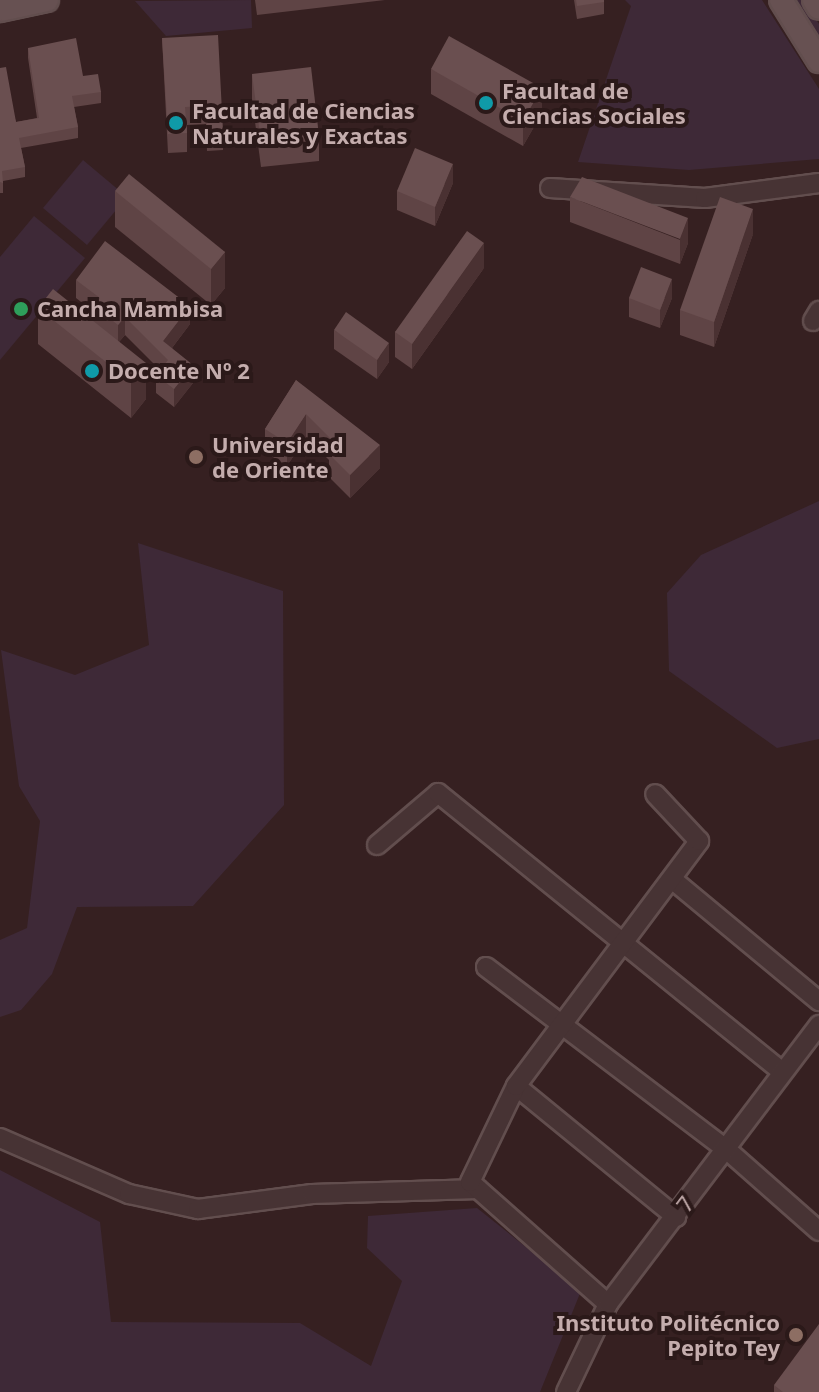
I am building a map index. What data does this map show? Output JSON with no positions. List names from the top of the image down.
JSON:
{
  "streets": {
    "street": ["7"]
  },
  "places": [
    "Facultad de Ciencias Sociales",
    "Facultad de Ciencias Naturales y Exactas",
    "Cancha Mambisa",
    "Docente Nº 2",
    "Universidad de Oriente",
    "Instituto Politécnico Pepito Tey"
  ]
}
